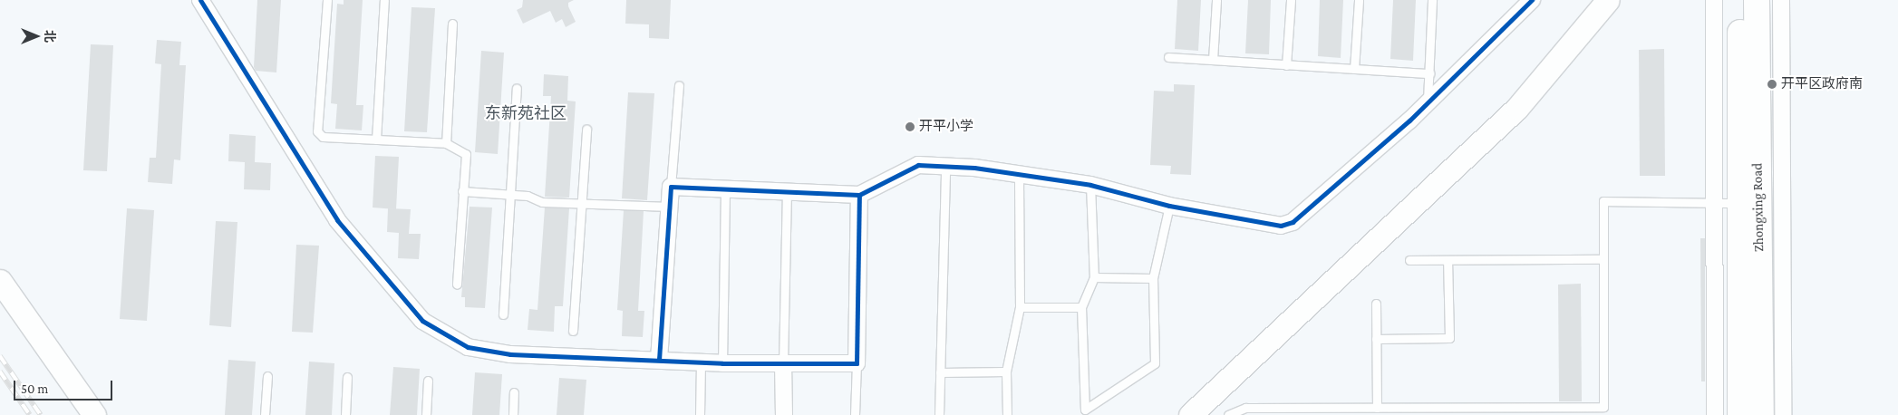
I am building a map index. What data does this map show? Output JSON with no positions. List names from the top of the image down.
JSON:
{
  "streets": {
    "main road": ["Zhongxing Road"]
  },
  "districts": ["东新苑社区"],
  "places": ["开平区政府南", "开平小学"],
  "scale_bar": "50 m",
  "north": "right"
}
